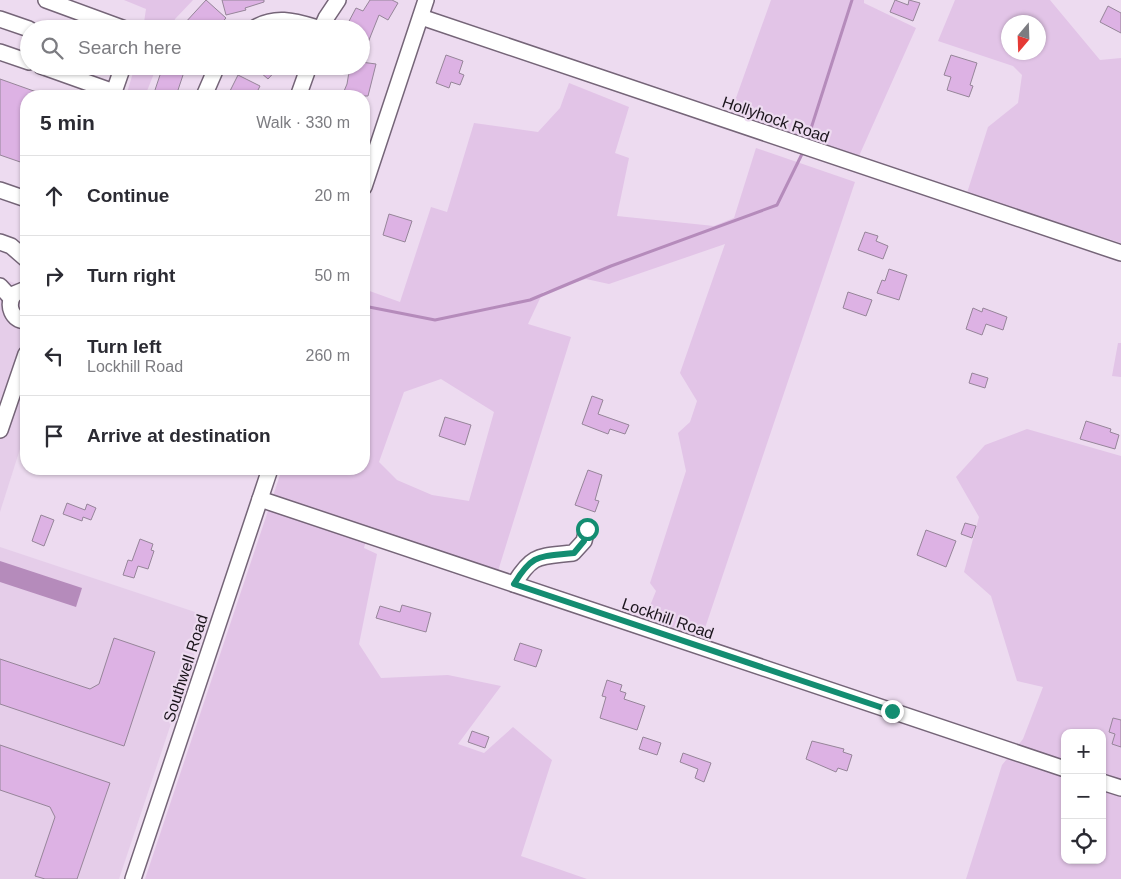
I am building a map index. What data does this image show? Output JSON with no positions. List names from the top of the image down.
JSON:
{
  "streets": {
    "street": ["Hollyhock Road", "Lockhill Road", "Southwell Road"]
  },
  "crossings": [
    ["Lockhill Road", "Southwell Road"]
  ],
  "north": "bottom",
  "page": {
    "search": "Search here",
    "heading": ["5 min", "Walk · 330 m"],
    "list": [
      ["Continue", "20 m"],
      ["Turn right", "50 m"],
      ["Turn left", "Lockhill Road", "260 m"],
      "Arrive at destination"
    ],
    "map_buttons": ["+", "−"]
  }
}
